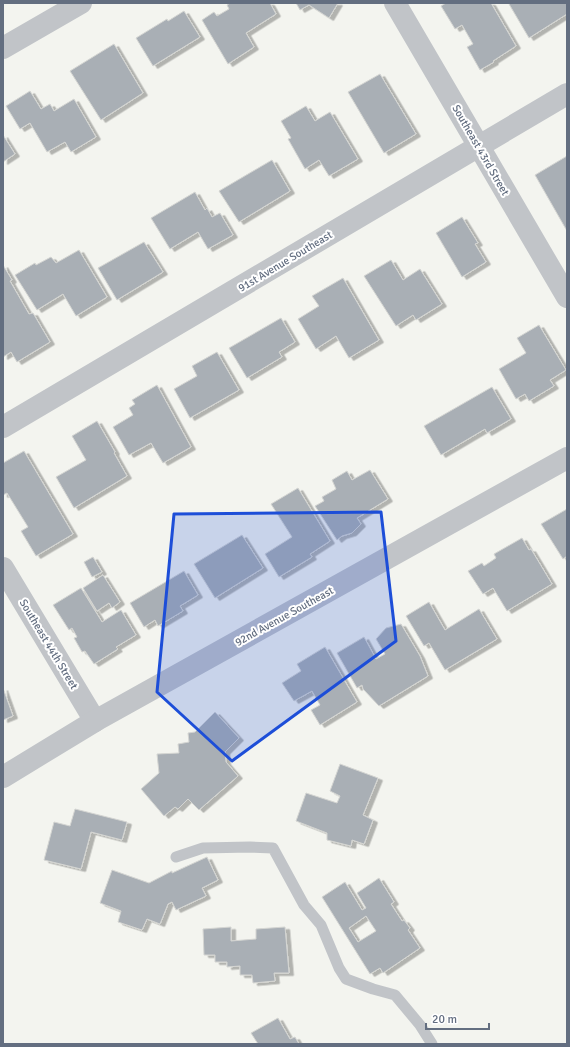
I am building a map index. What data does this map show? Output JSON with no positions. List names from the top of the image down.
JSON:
{
  "streets": {
    "street": [
      "Southeast 43rd Street",
      "91st Avenue Southeast",
      "92nd Avenue Southeast",
      "Southeast 44th Street"
    ]
  },
  "crossings": [
    ["Southeast 43rd Street", "91st Avenue Southeast"],
    ["92nd Avenue Southeast", "Southeast 44th Street"]
  ],
  "scale_bar": "20 m"
}
